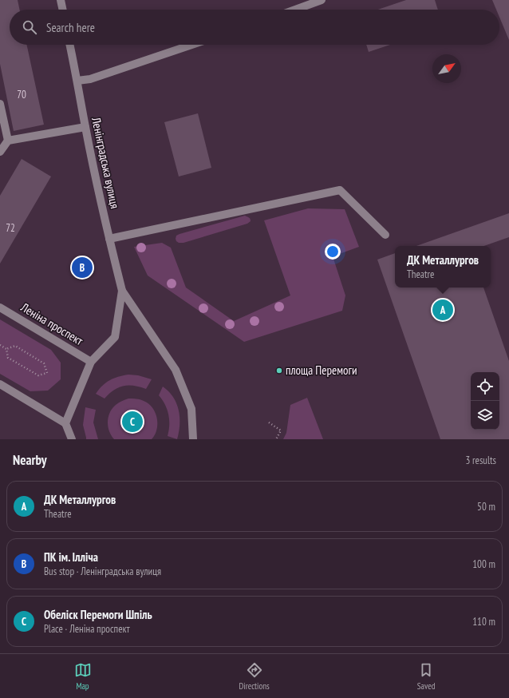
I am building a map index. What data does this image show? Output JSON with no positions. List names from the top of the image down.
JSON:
{
  "streets": {
    "street": ["Ленінградська вулиця", "Леніна проспект"]
  },
  "places": ["площа Перемоги"],
  "house_numbers": ["70", "72"],
  "north": "top right",
  "page": {
    "search": "Search here",
    "popup": ["ДК Металлургов", "Theatre"],
    "pins": ["B", "A", "C"],
    "heading": ["Nearby", "3 results"],
    "list": [
      {
        "mark": "A",
        "name": "ДК Металлургов",
        "note": "Theatre",
        "value": "50 m"
      },
      {
        "mark": "B",
        "name": "ПК ім. Ілліча",
        "note": "Bus stop · Ленінградська вулиця",
        "value": "100 m"
      },
      {
        "mark": "C",
        "name": "Обеліск Перемоги Шпіль",
        "note": "Place · Леніна проспект",
        "value": "110 m"
      }
    ],
    "nav": ["Map", "Directions", "Saved"]
  }
}
